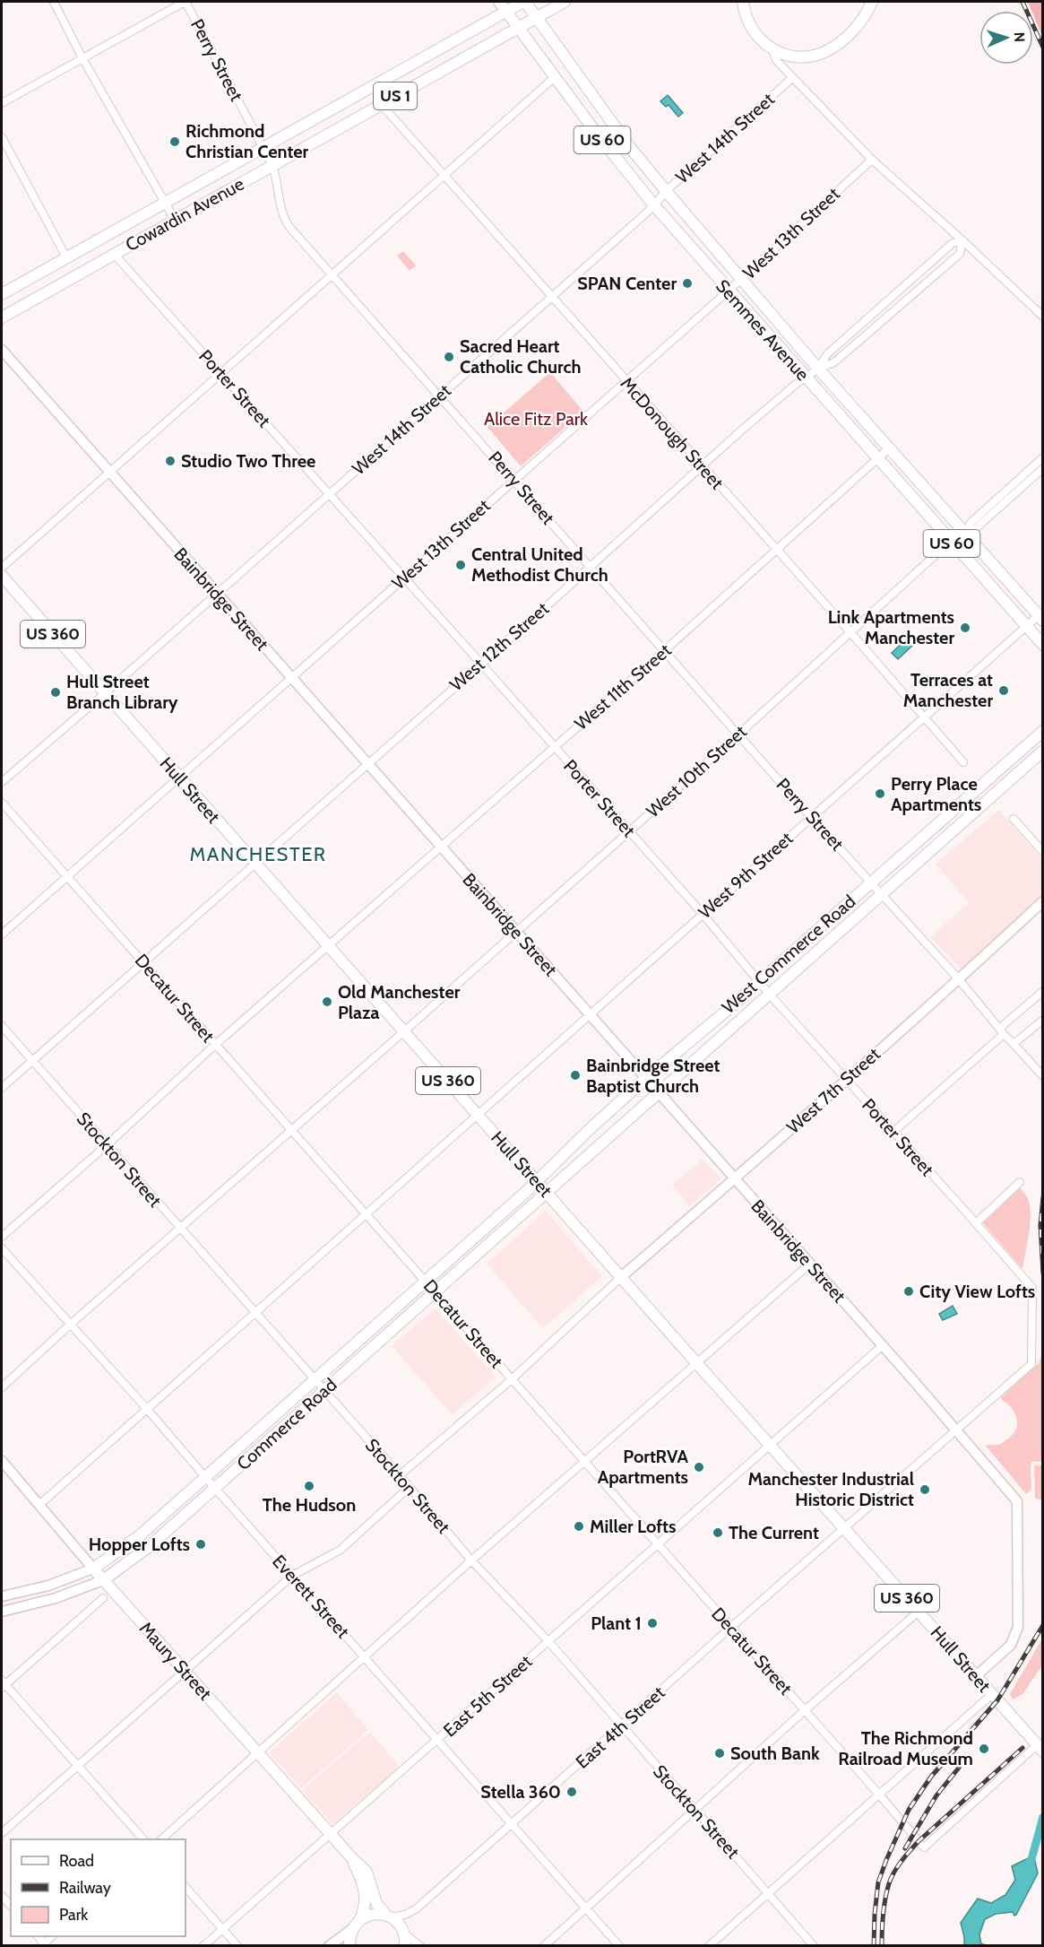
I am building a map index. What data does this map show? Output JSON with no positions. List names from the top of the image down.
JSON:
{
  "streets": {
    "main road": [
      "US 1",
      "US 60",
      "Cowardin Avenue",
      "Semmes Avenue",
      "US 360",
      "Hull Street",
      "West Commerce Road",
      "Commerce Road",
      "Maury Street"
    ],
    "street": [
      "Perry Street",
      "West 14th Street",
      "West 13th Street",
      "Porter Street",
      "McDonough Street",
      "Bainbridge Street",
      "West 12th Street",
      "West 11th Street",
      "West 10th Street",
      "West 9th Street",
      "Decatur Street",
      "West 7th Street",
      "Stockton Street",
      "Everett Street",
      "East 5th Street",
      "East 4th Street"
    ]
  },
  "crossings": [
    ["Perry Street", "West 14th Street"],
    ["Perry Street", "Cowardin Avenue"],
    ["Perry Street", "West 13th Street"],
    ["Perry Street", "West 12th Street"],
    ["Perry Street", "West 11th Street"],
    ["Perry Street", "West 10th Street"],
    ["Perry Street", "West 9th Street"],
    ["Perry Street", "West Commerce Road"],
    ["Perry Street", "West 7th Street"],
    ["West 14th Street", "Semmes Avenue"],
    ["West 14th Street", "Porter Street"],
    ["West 14th Street", "McDonough Street"],
    ["West 14th Street", "Bainbridge Street"],
    ["West 14th Street", "Hull Street"],
    ["Cowardin Avenue", "Semmes Avenue"],
    ["Cowardin Avenue", "Porter Street"],
    ["Cowardin Avenue", "McDonough Street"],
    ["West 13th Street", "Semmes Avenue"],
    ["West 13th Street", "Porter Street"],
    ["West 13th Street", "McDonough Street"],
    ["West 13th Street", "Bainbridge Street"],
    ["West 13th Street", "Hull Street"],
    ["West 13th Street", "Decatur Street"],
    ["Semmes Avenue", "West 12th Street"],
    ["Semmes Avenue", "West 11th Street"],
    ["Semmes Avenue", "West 10th Street"],
    ["Semmes Avenue", "West 9th Street"],
    ["Porter Street", "West 12th Street"],
    ["Porter Street", "West 11th Street"],
    ["Porter Street", "West 10th Street"],
    ["Porter Street", "West 9th Street"],
    ["Porter Street", "West Commerce Road"],
    ["Porter Street", "West 7th Street"],
    ["Porter Street", "East 4th Street"],
    ["McDonough Street", "West 12th Street"],
    ["McDonough Street", "West 11th Street"],
    ["McDonough Street", "West 10th Street"],
    ["McDonough Street", "West 9th Street"],
    ["Bainbridge Street", "West 12th Street"],
    ["Bainbridge Street", "West 11th Street"],
    ["Bainbridge Street", "West 10th Street"],
    ["Bainbridge Street", "Hull Street"],
    ["Bainbridge Street", "West 9th Street"],
    ["Bainbridge Street", "West Commerce Road"],
    ["Bainbridge Street", "West 7th Street"],
    ["Bainbridge Street", "East 5th Street"],
    ["Bainbridge Street", "East 4th Street"],
    ["West 12th Street", "Hull Street"],
    ["West 12th Street", "Decatur Street"],
    ["West 12th Street", "Stockton Street"],
    ["West 11th Street", "Hull Street"],
    ["West 11th Street", "Decatur Street"],
    ["West 11th Street", "Stockton Street"],
    ["West 10th Street", "Hull Street"],
    ["West 10th Street", "Decatur Street"],
    ["West 10th Street", "Stockton Street"],
    ["West 10th Street", "Everett Street"],
    ["Hull Street", "West 9th Street"],
    ["Hull Street", "West Commerce Road"],
    ["Hull Street", "Decatur Street"],
    ["Hull Street", "West 7th Street"],
    ["Hull Street", "Commerce Road"],
    ["Hull Street", "East 5th Street"],
    ["Hull Street", "East 4th Street"],
    ["West 9th Street", "Decatur Street"],
    ["West 9th Street", "Stockton Street"],
    ["West 9th Street", "Everett Street"],
    ["West 9th Street", "Maury Street"],
    ["West Commerce Road", "Commerce Road"],
    ["Decatur Street", "Commerce Road"],
    ["Decatur Street", "East 5th Street"],
    ["Decatur Street", "East 4th Street"],
    ["Stockton Street", "Commerce Road"],
    ["Stockton Street", "East 5th Street"],
    ["Stockton Street", "East 4th Street"],
    ["Commerce Road", "Everett Street"],
    ["Commerce Road", "Maury Street"],
    ["Everett Street", "East 5th Street"],
    ["Everett Street", "East 4th Street"],
    ["Maury Street", "East 5th Street"],
    ["Maury Street", "East 4th Street"]
  ],
  "districts": ["MANCHESTER"],
  "parks": ["Alice Fitz Park"],
  "places": [
    "Richmond Christian Center",
    "SPAN Center",
    "Sacred Heart Catholic Church",
    "Studio Two Three",
    "Central United Methodist Church",
    "Link Apartments Manchester",
    "Terraces at Manchester",
    "Hull Street Branch Library",
    "Perry Place Apartments",
    "Old Manchester Plaza",
    "Bainbridge Street Baptist Church",
    "City View Lofts",
    "PortRVA Apartments",
    "The Hudson",
    "Manchester Industrial Historic District",
    "Miller Lofts",
    "The Current",
    "Hopper Lofts",
    "Plant 1",
    "The Richmond Railroad Museum",
    "South Bank",
    "Stella 360"
  ],
  "legend": ["Road", "Railway", "Park"],
  "north": "right"
}
